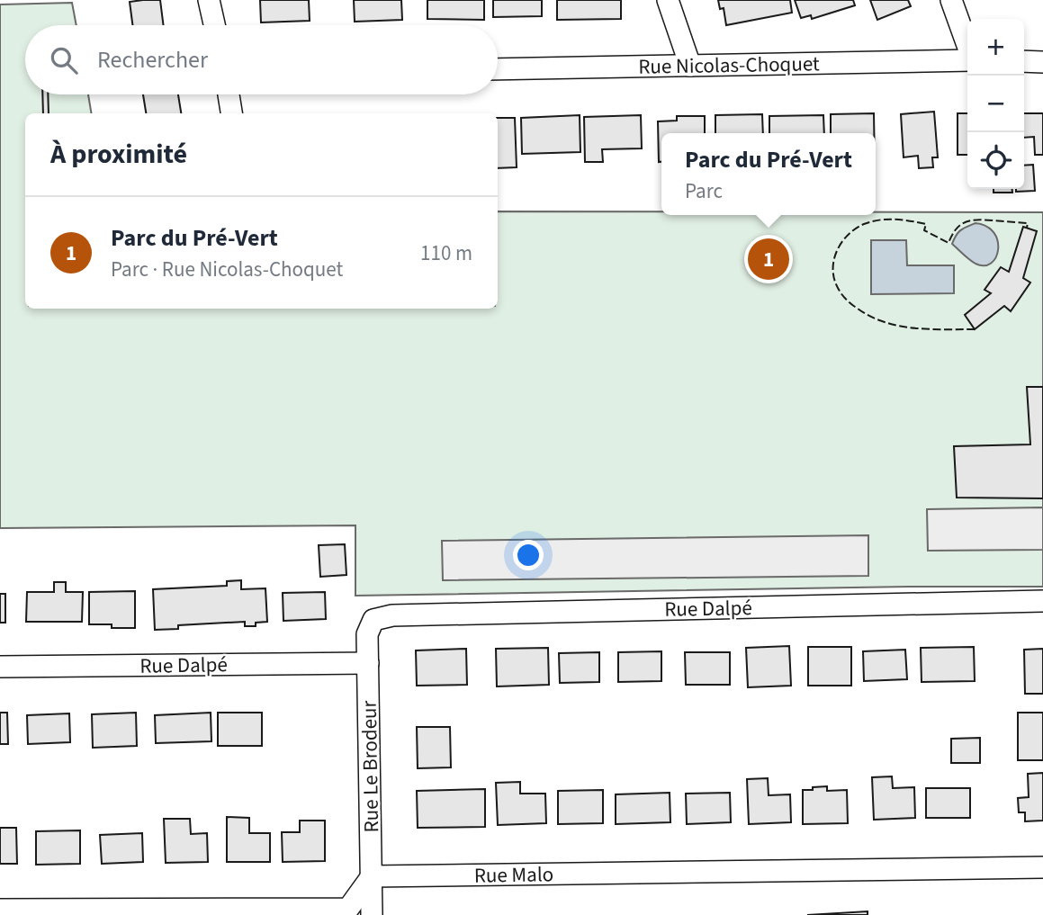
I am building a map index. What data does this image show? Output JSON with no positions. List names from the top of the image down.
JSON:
{
  "streets": {
    "street": [
      "Rue Nicolas-Choquet",
      "Rue Dalpé",
      "Rue Le Brodeur",
      "Rue Malo"
    ]
  },
  "crossings": [
    ["Rue Dalpé", "Rue Le Brodeur"],
    ["Rue Le Brodeur", "Rue Malo"]
  ],
  "page": {
    "map_buttons": ["+", "−"],
    "search": "Rechercher",
    "heading": "À proximité",
    "popup": ["Parc du Pré-Vert", "Parc"],
    "list": [
      {
        "mark": "1",
        "name": "Parc du Pré-Vert",
        "note": "Parc · Rue Nicolas-Choquet",
        "value": "110 m"
      }
    ],
    "pins": "1"
  }
}
